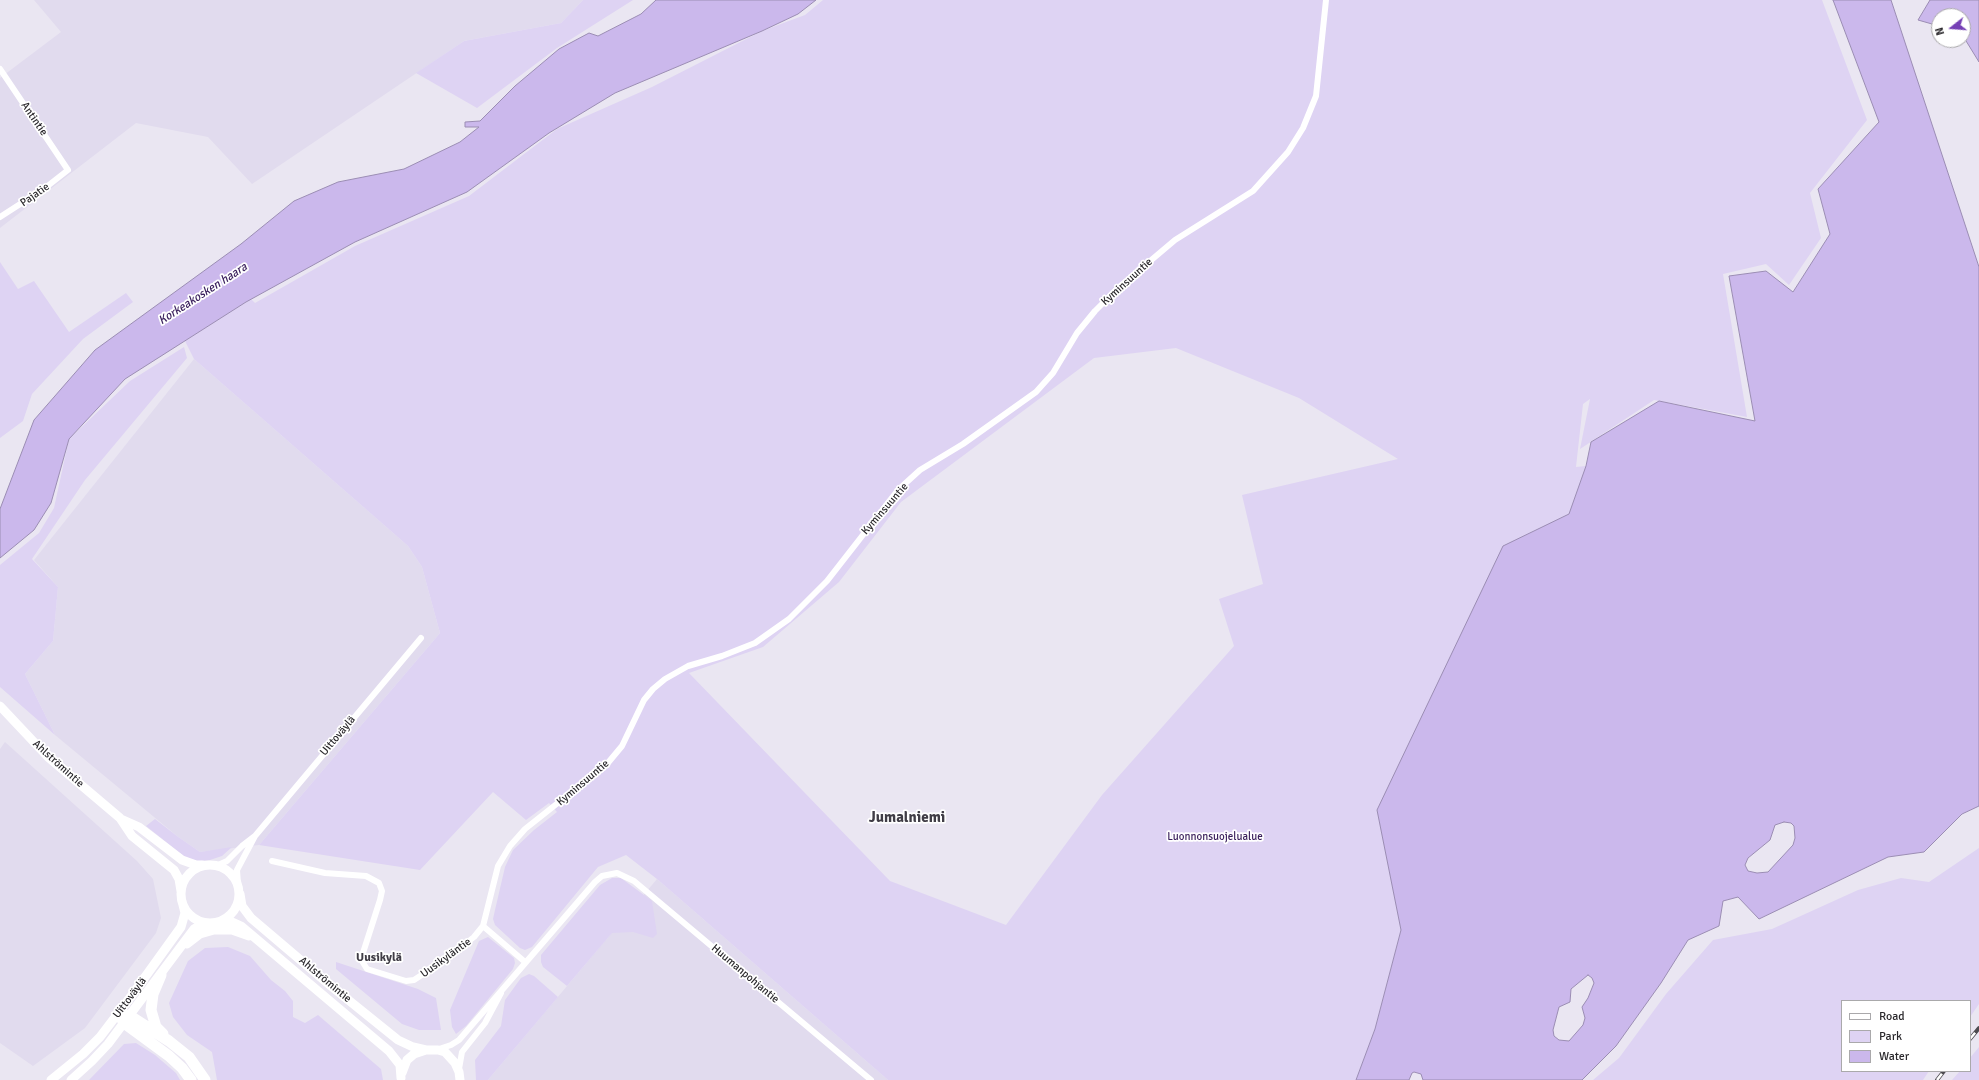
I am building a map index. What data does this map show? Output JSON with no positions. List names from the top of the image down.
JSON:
{
  "streets": {
    "street": [
      "Antintie",
      "Pajatie",
      "Kyminsuuntie",
      "Uittoväylä",
      "Ahlströmintie",
      "Uusikyläntie",
      "Huumanpohjantie"
    ]
  },
  "crossings": [
    ["Antintie", "Pajatie"],
    ["Kyminsuuntie", "Uusikyläntie"],
    ["Uittoväylä", "Ahlströmintie"]
  ],
  "districts": ["Jumalniemi", "Uusikylä"],
  "water": ["Korkeakosken haara"],
  "parks": ["Luonnonsuojelualue"],
  "legend": ["Road", "Park", "Water"],
  "north": "left"
}
